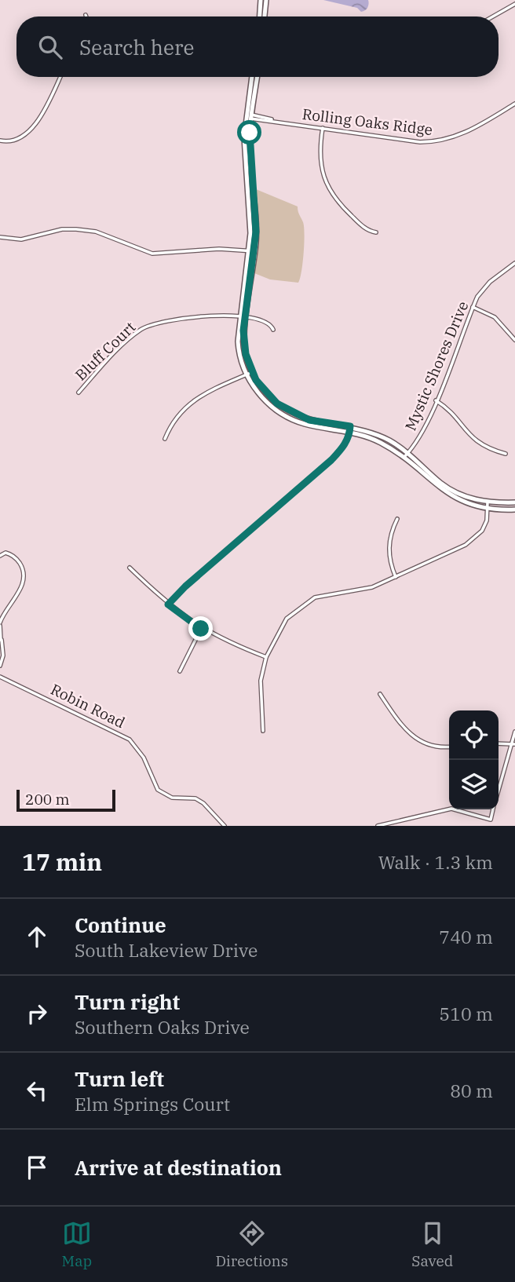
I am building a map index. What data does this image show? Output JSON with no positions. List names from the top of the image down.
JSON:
{
  "streets": {
    "street": [
      "Rolling Oaks Ridge",
      "Bluff Court",
      "Mystic Shores Drive",
      "Robin Road"
    ]
  },
  "scale_bar": "200 m",
  "page": {
    "search": "Search here",
    "scale": "200 m",
    "heading": ["17 min", "Walk · 1.3 km"],
    "list": [
      ["Continue", "South Lakeview Drive", "740 m"],
      ["Turn right", "Southern Oaks Drive", "510 m"],
      ["Turn left", "Elm Springs Court", "80 m"],
      "Arrive at destination"
    ],
    "nav": ["Map", "Directions", "Saved"]
  }
}
